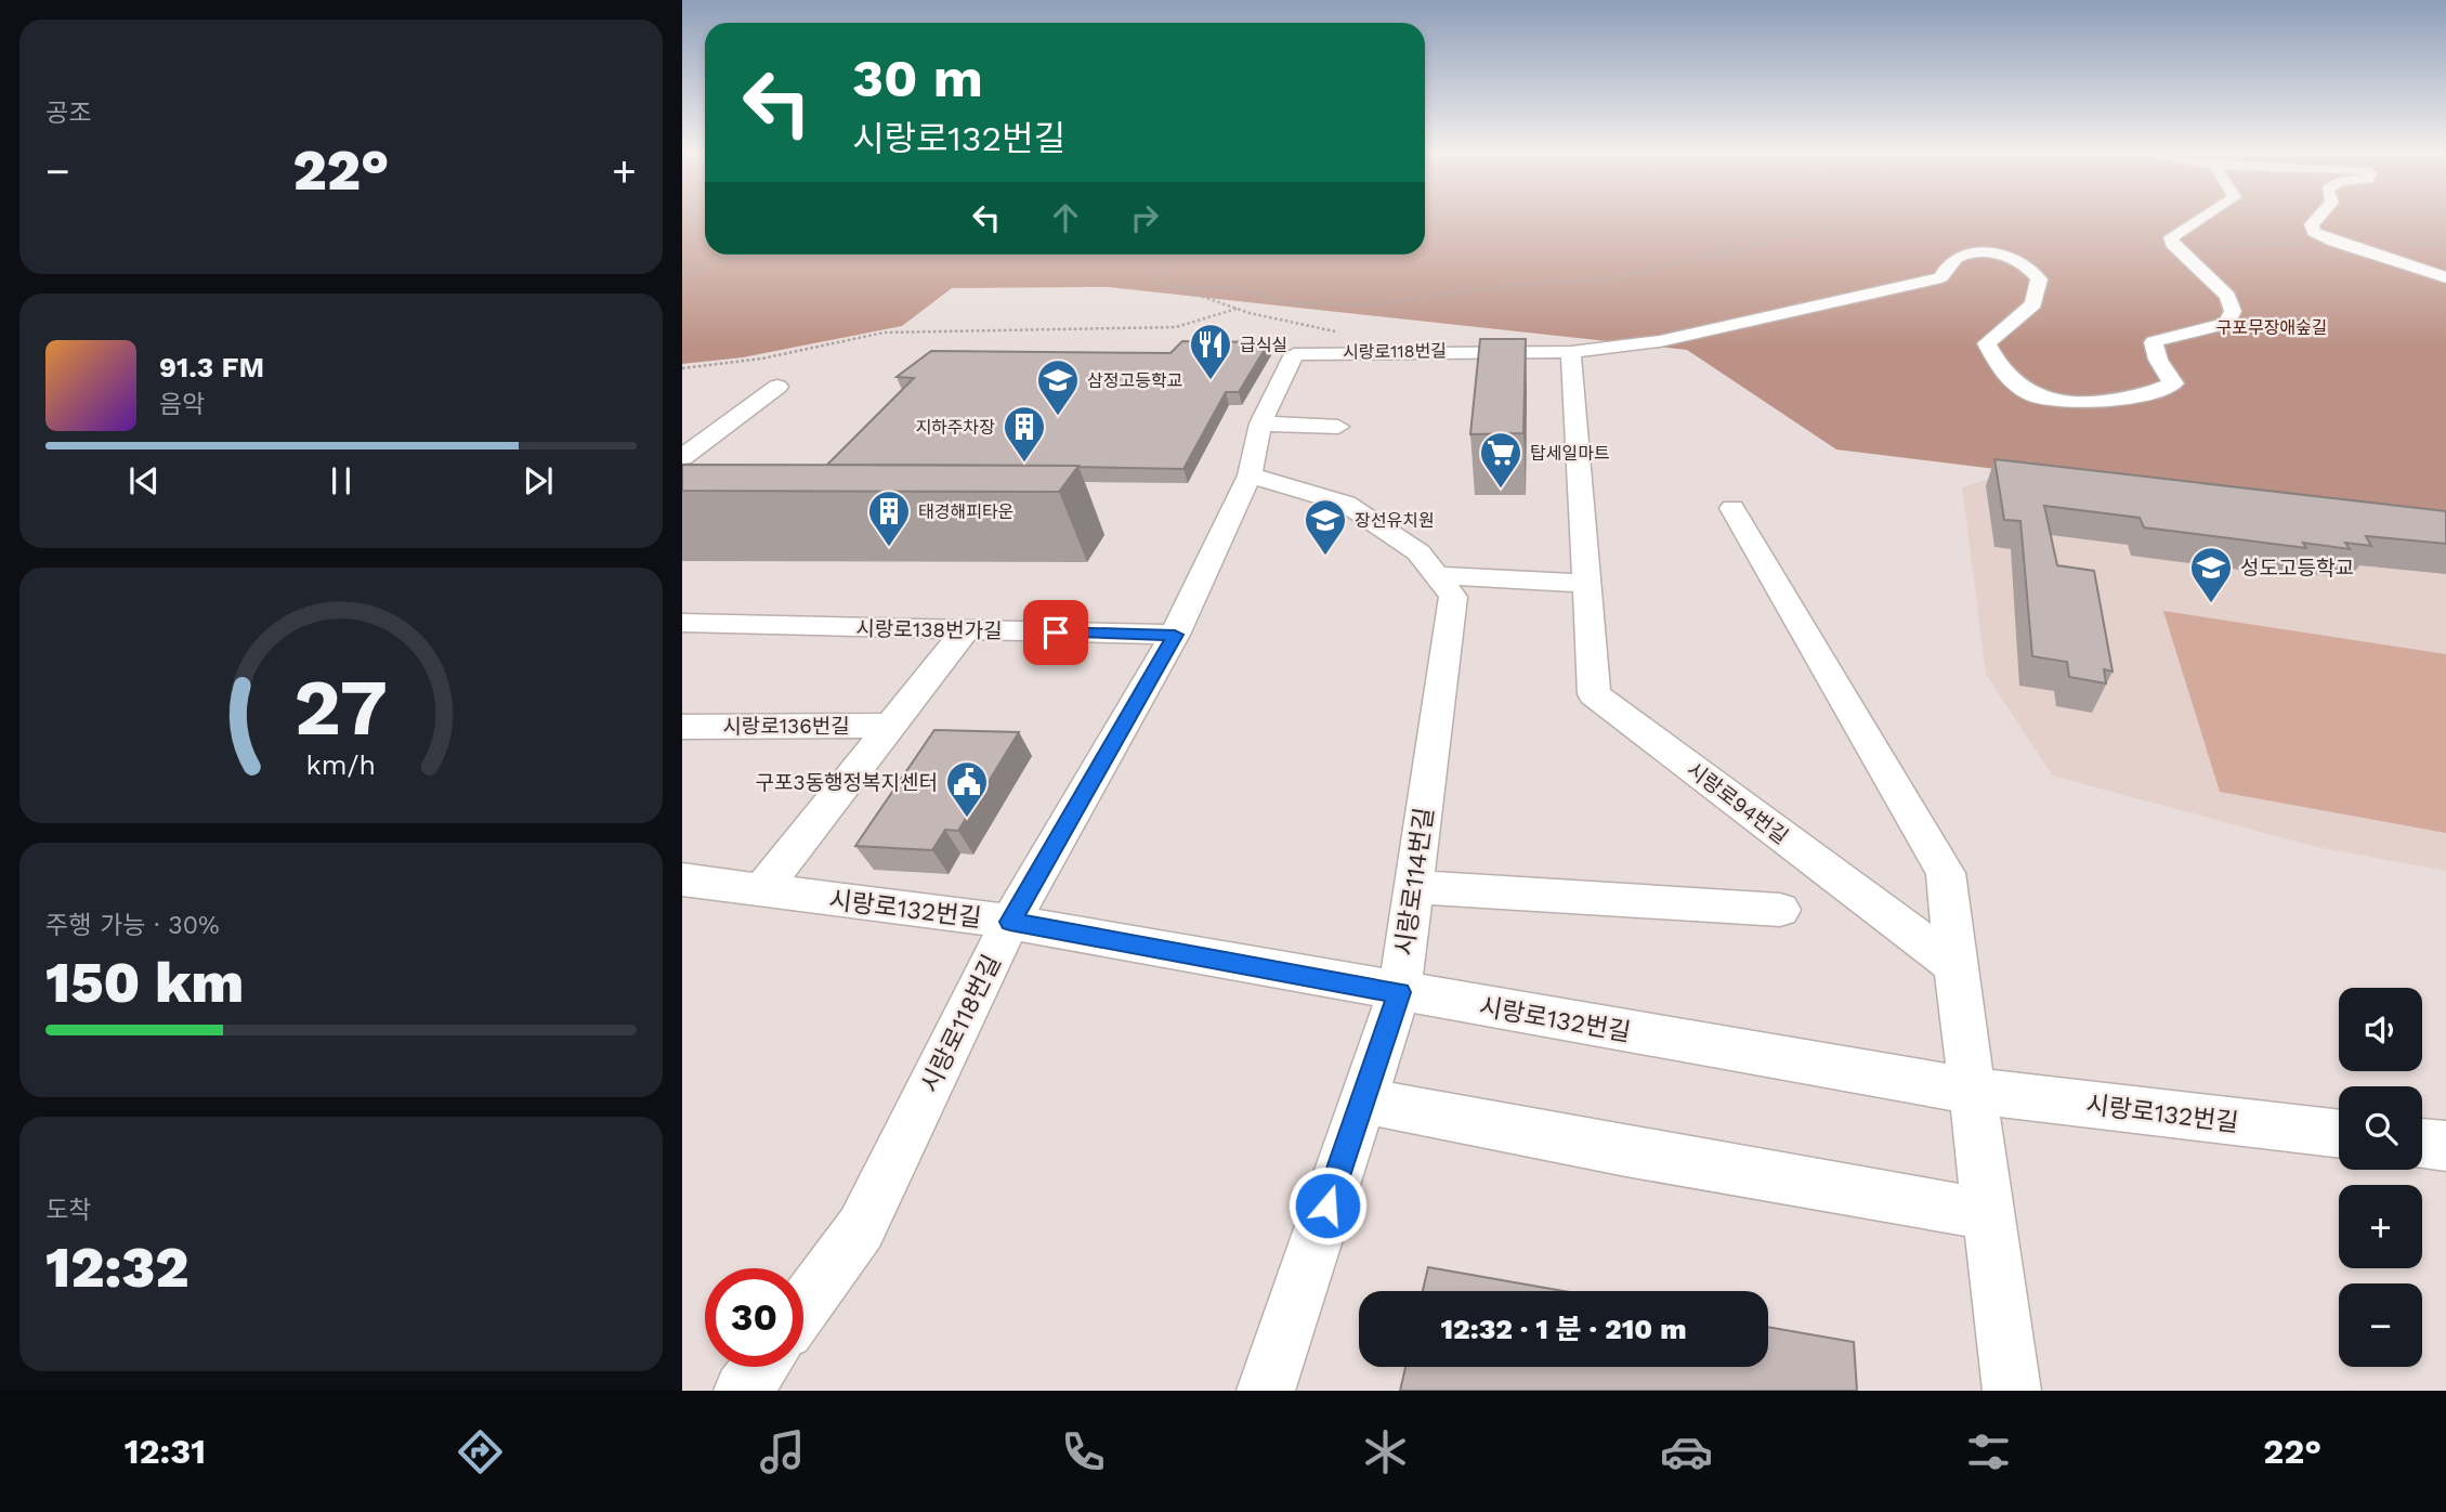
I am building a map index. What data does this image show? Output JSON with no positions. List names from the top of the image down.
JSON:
{
  "streets": {
    "street": [
      "시랑로118번길",
      "시랑로138번가길",
      "시랑로136번길",
      "시랑로94번길",
      "시랑로114번길",
      "시랑로132번길"
    ]
  },
  "crossings": [
    ["시랑로118번길", "시랑로138번가길"],
    ["시랑로118번길", "시랑로94번길"],
    ["시랑로118번길", "시랑로114번길"],
    ["시랑로118번길", "시랑로132번길"],
    ["시랑로114번길", "시랑로132번길"]
  ],
  "parks": ["구포무장애숲길"],
  "places": {
    "restaurant": ["급식실"],
    "school or university": ["삼정고등학교", "장선유치원", "성도고등학교"],
    "building": ["지하주차장", "태경해피타운"],
    "supermarket": ["탑세일마트"],
    "public building": ["구포3동행정복지센터"]
  },
  "page": {
    "tile": [
      "공조",
      ["주행 가능 · 30%", "150 km"],
      ["도착", "12:32"]
    ],
    "turn": ["30 m", "시랑로132번길"],
    "heat": ["−", "22°", "+"],
    "song": ["91.3 FM", "음악"],
    "map_buttons": ["+", "−"],
    "limit": "30",
    "trip": "12:32 · 1 분 · 210 m",
    "tabs": ["12:31", "22°"],
    "gauge": ["27", "km/h"]
  }
}
